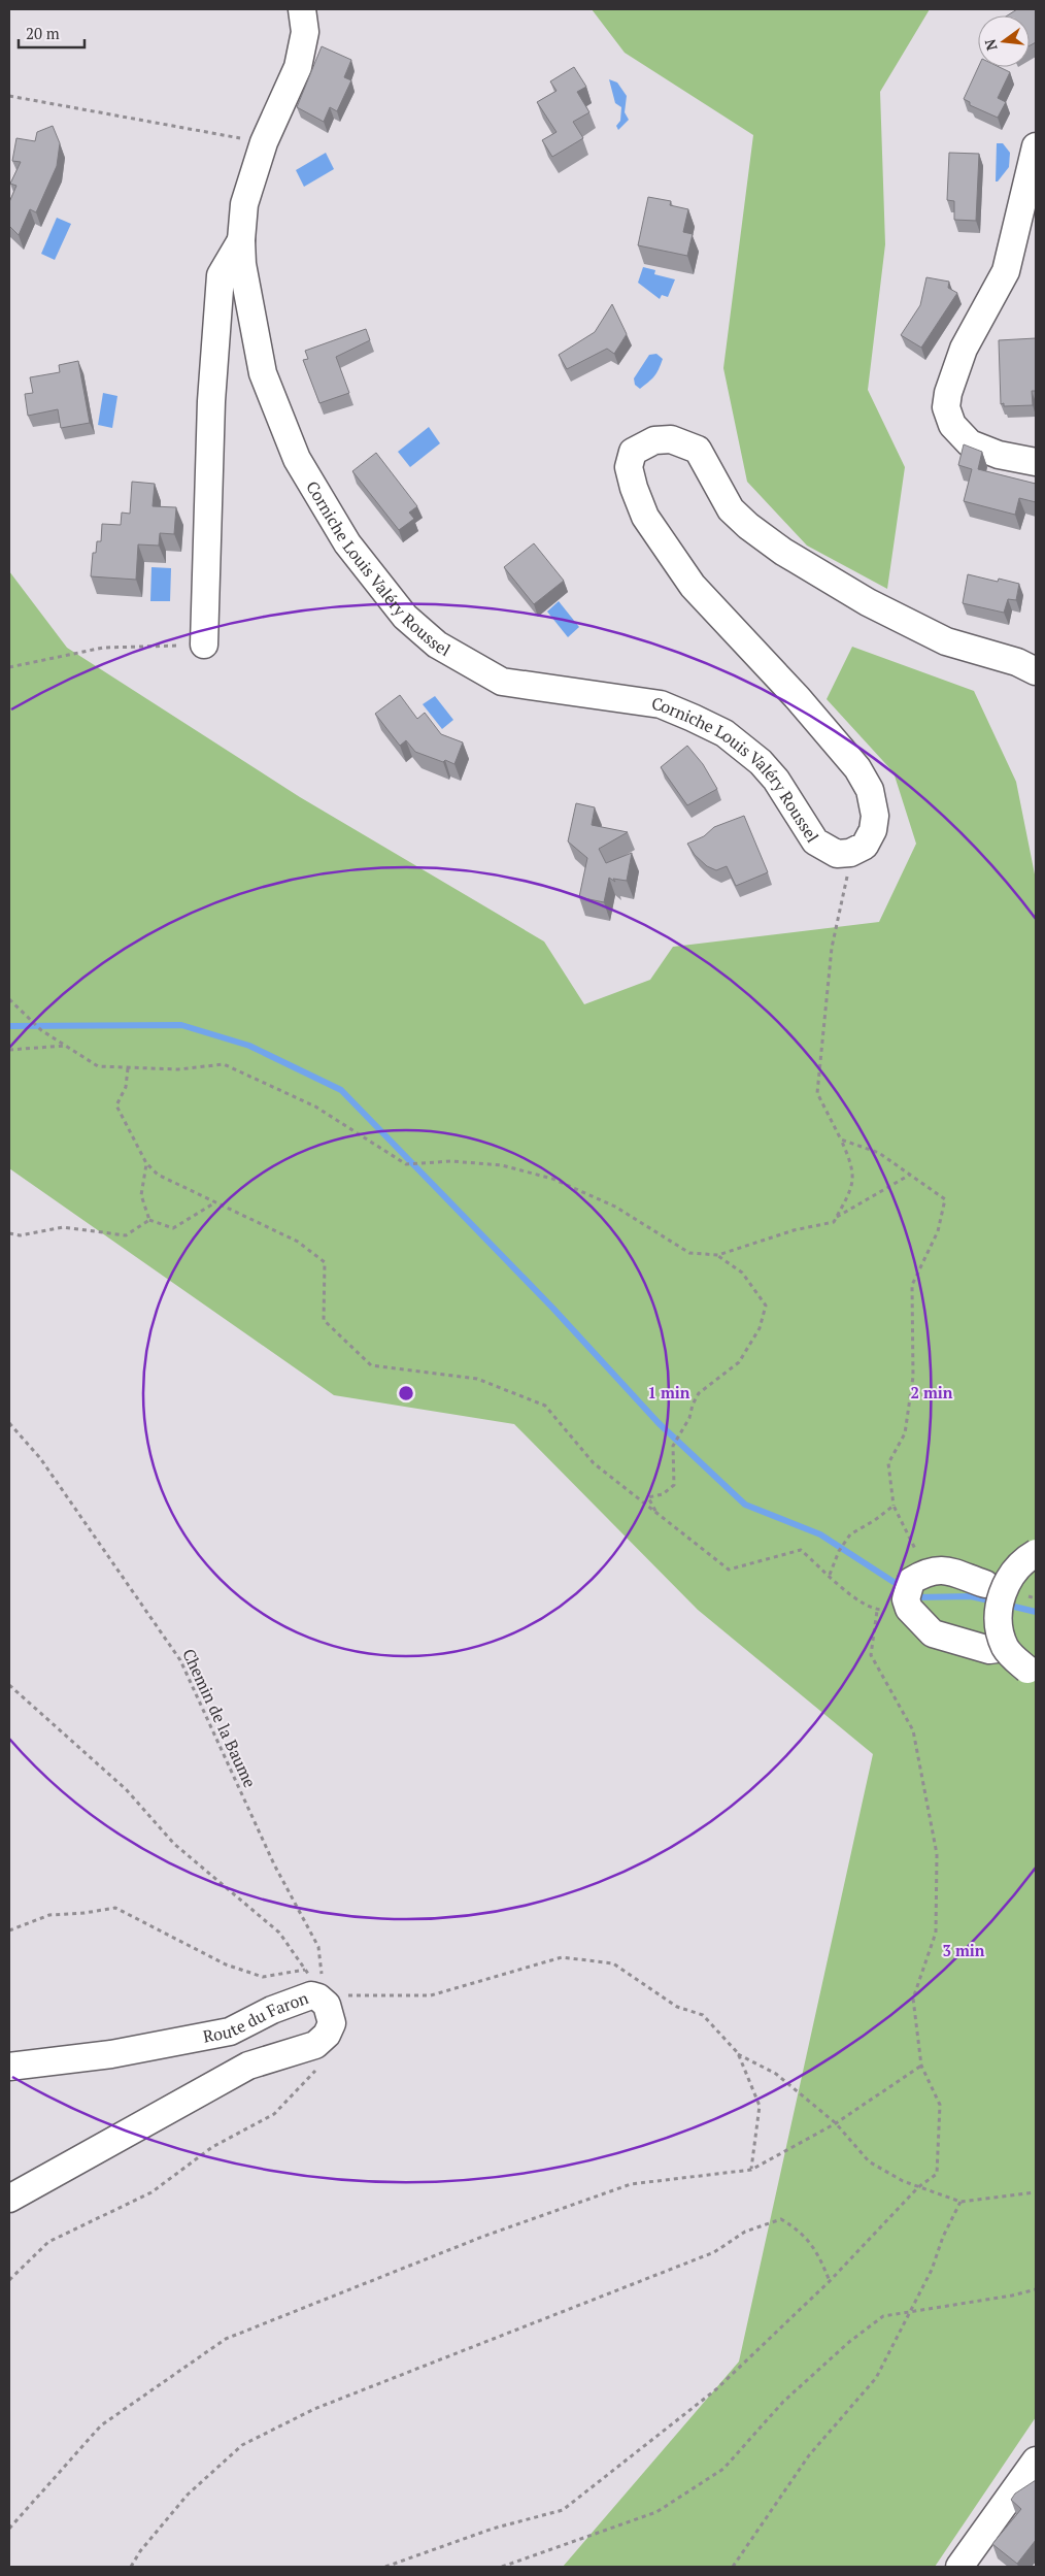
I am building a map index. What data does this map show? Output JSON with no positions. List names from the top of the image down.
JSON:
{
  "streets": {
    "street": ["Corniche Louis Valéry Roussel", "Route du Faron"],
    "path": ["Chemin de la Baume"]
  },
  "crossings": [
    ["Chemin de la Baume", "Route du Faron"]
  ],
  "scale_bar": "20 m",
  "north": "left",
  "rings": ["1 min", "2 min", "3 min"]
}
